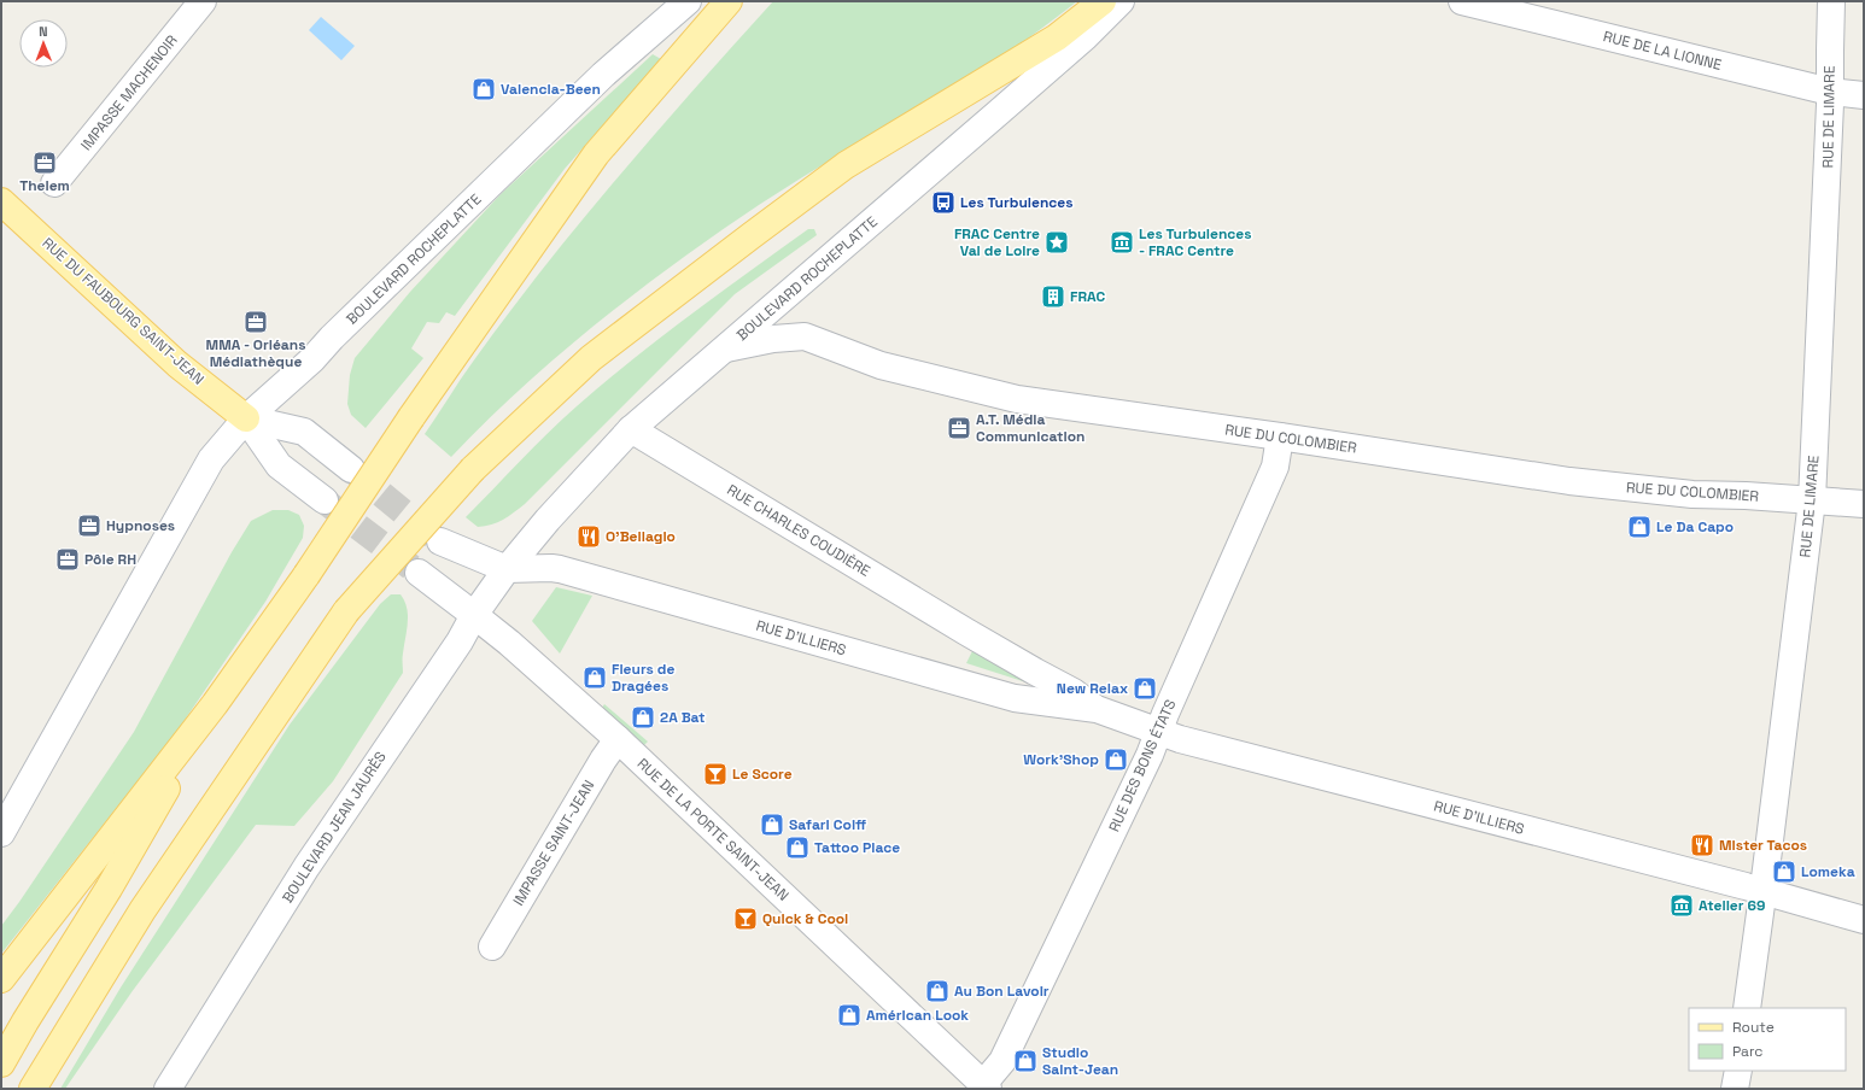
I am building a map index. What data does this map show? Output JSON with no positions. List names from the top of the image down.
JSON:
{
  "streets": {
    "main road": ["RUE DU FAUBOURG SAINT-JEAN"],
    "street": [
      "RUE DE LA LIONNE",
      "IMPASSE MACHENOIR",
      "RUE DE LIMARE",
      "BOULEVARD ROCHEPLATTE",
      "RUE DU COLOMBIER",
      "RUE CHARLES COUDIÈRE",
      "RUE D'ILLIERS",
      "RUE DES BONS ÉTATS",
      "BOULEVARD JEAN JAURÈS",
      "RUE DE LA PORTE SAINT-JEAN",
      "IMPASSE SAINT-JEAN"
    ]
  },
  "crossings": [
    ["RUE DE LA LIONNE", "RUE DE LIMARE"],
    ["RUE DE LIMARE", "RUE DU COLOMBIER"],
    ["RUE DE LIMARE", "RUE D'ILLIERS"],
    ["BOULEVARD ROCHEPLATTE", "RUE DU FAUBOURG SAINT-JEAN"],
    ["BOULEVARD ROCHEPLATTE", "RUE DU COLOMBIER"],
    ["BOULEVARD ROCHEPLATTE", "RUE CHARLES COUDIÈRE"],
    ["BOULEVARD ROCHEPLATTE", "RUE D'ILLIERS"],
    ["BOULEVARD ROCHEPLATTE", "BOULEVARD JEAN JAURÈS"],
    ["RUE DU COLOMBIER", "RUE DES BONS ÉTATS"],
    ["RUE CHARLES COUDIÈRE", "RUE D'ILLIERS"],
    ["RUE D'ILLIERS", "RUE DES BONS ÉTATS"],
    ["RUE D'ILLIERS", "BOULEVARD JEAN JAURÈS"],
    ["RUE DES BONS ÉTATS", "RUE DE LA PORTE SAINT-JEAN"],
    ["BOULEVARD JEAN JAURÈS", "RUE DE LA PORTE SAINT-JEAN"],
    ["RUE DE LA PORTE SAINT-JEAN", "IMPASSE SAINT-JEAN"]
  ],
  "places": {
    "shop": [
      "Valencia-Been",
      "Le Da Capo",
      "Fleurs de Dragées",
      "New Relax",
      "2A Bat",
      "Work'Shop",
      "Safari Coiff",
      "Tattoo Place",
      "Lomeka",
      "Au Bon Lavoir",
      "Américan Look",
      "Studio Saint-Jean"
    ],
    "office": [
      "Thelem",
      "MMA - Orléans Médiathèque",
      "A.T. Média Communication",
      "Hypnoses",
      "Pôle RH"
    ],
    "bus stop": ["Les Turbulences"],
    "place": ["FRAC Centre Val de Loire"],
    "museum": ["Les Turbulences - FRAC Centre", "Atelier 69"],
    "building": ["FRAC"],
    "restaurant": ["O'Bellagio", "Mister Tacos"],
    "bar": ["Le Score", "Quick & Cool"]
  },
  "legend": ["Route", "Parc"],
  "north": "top"
}
